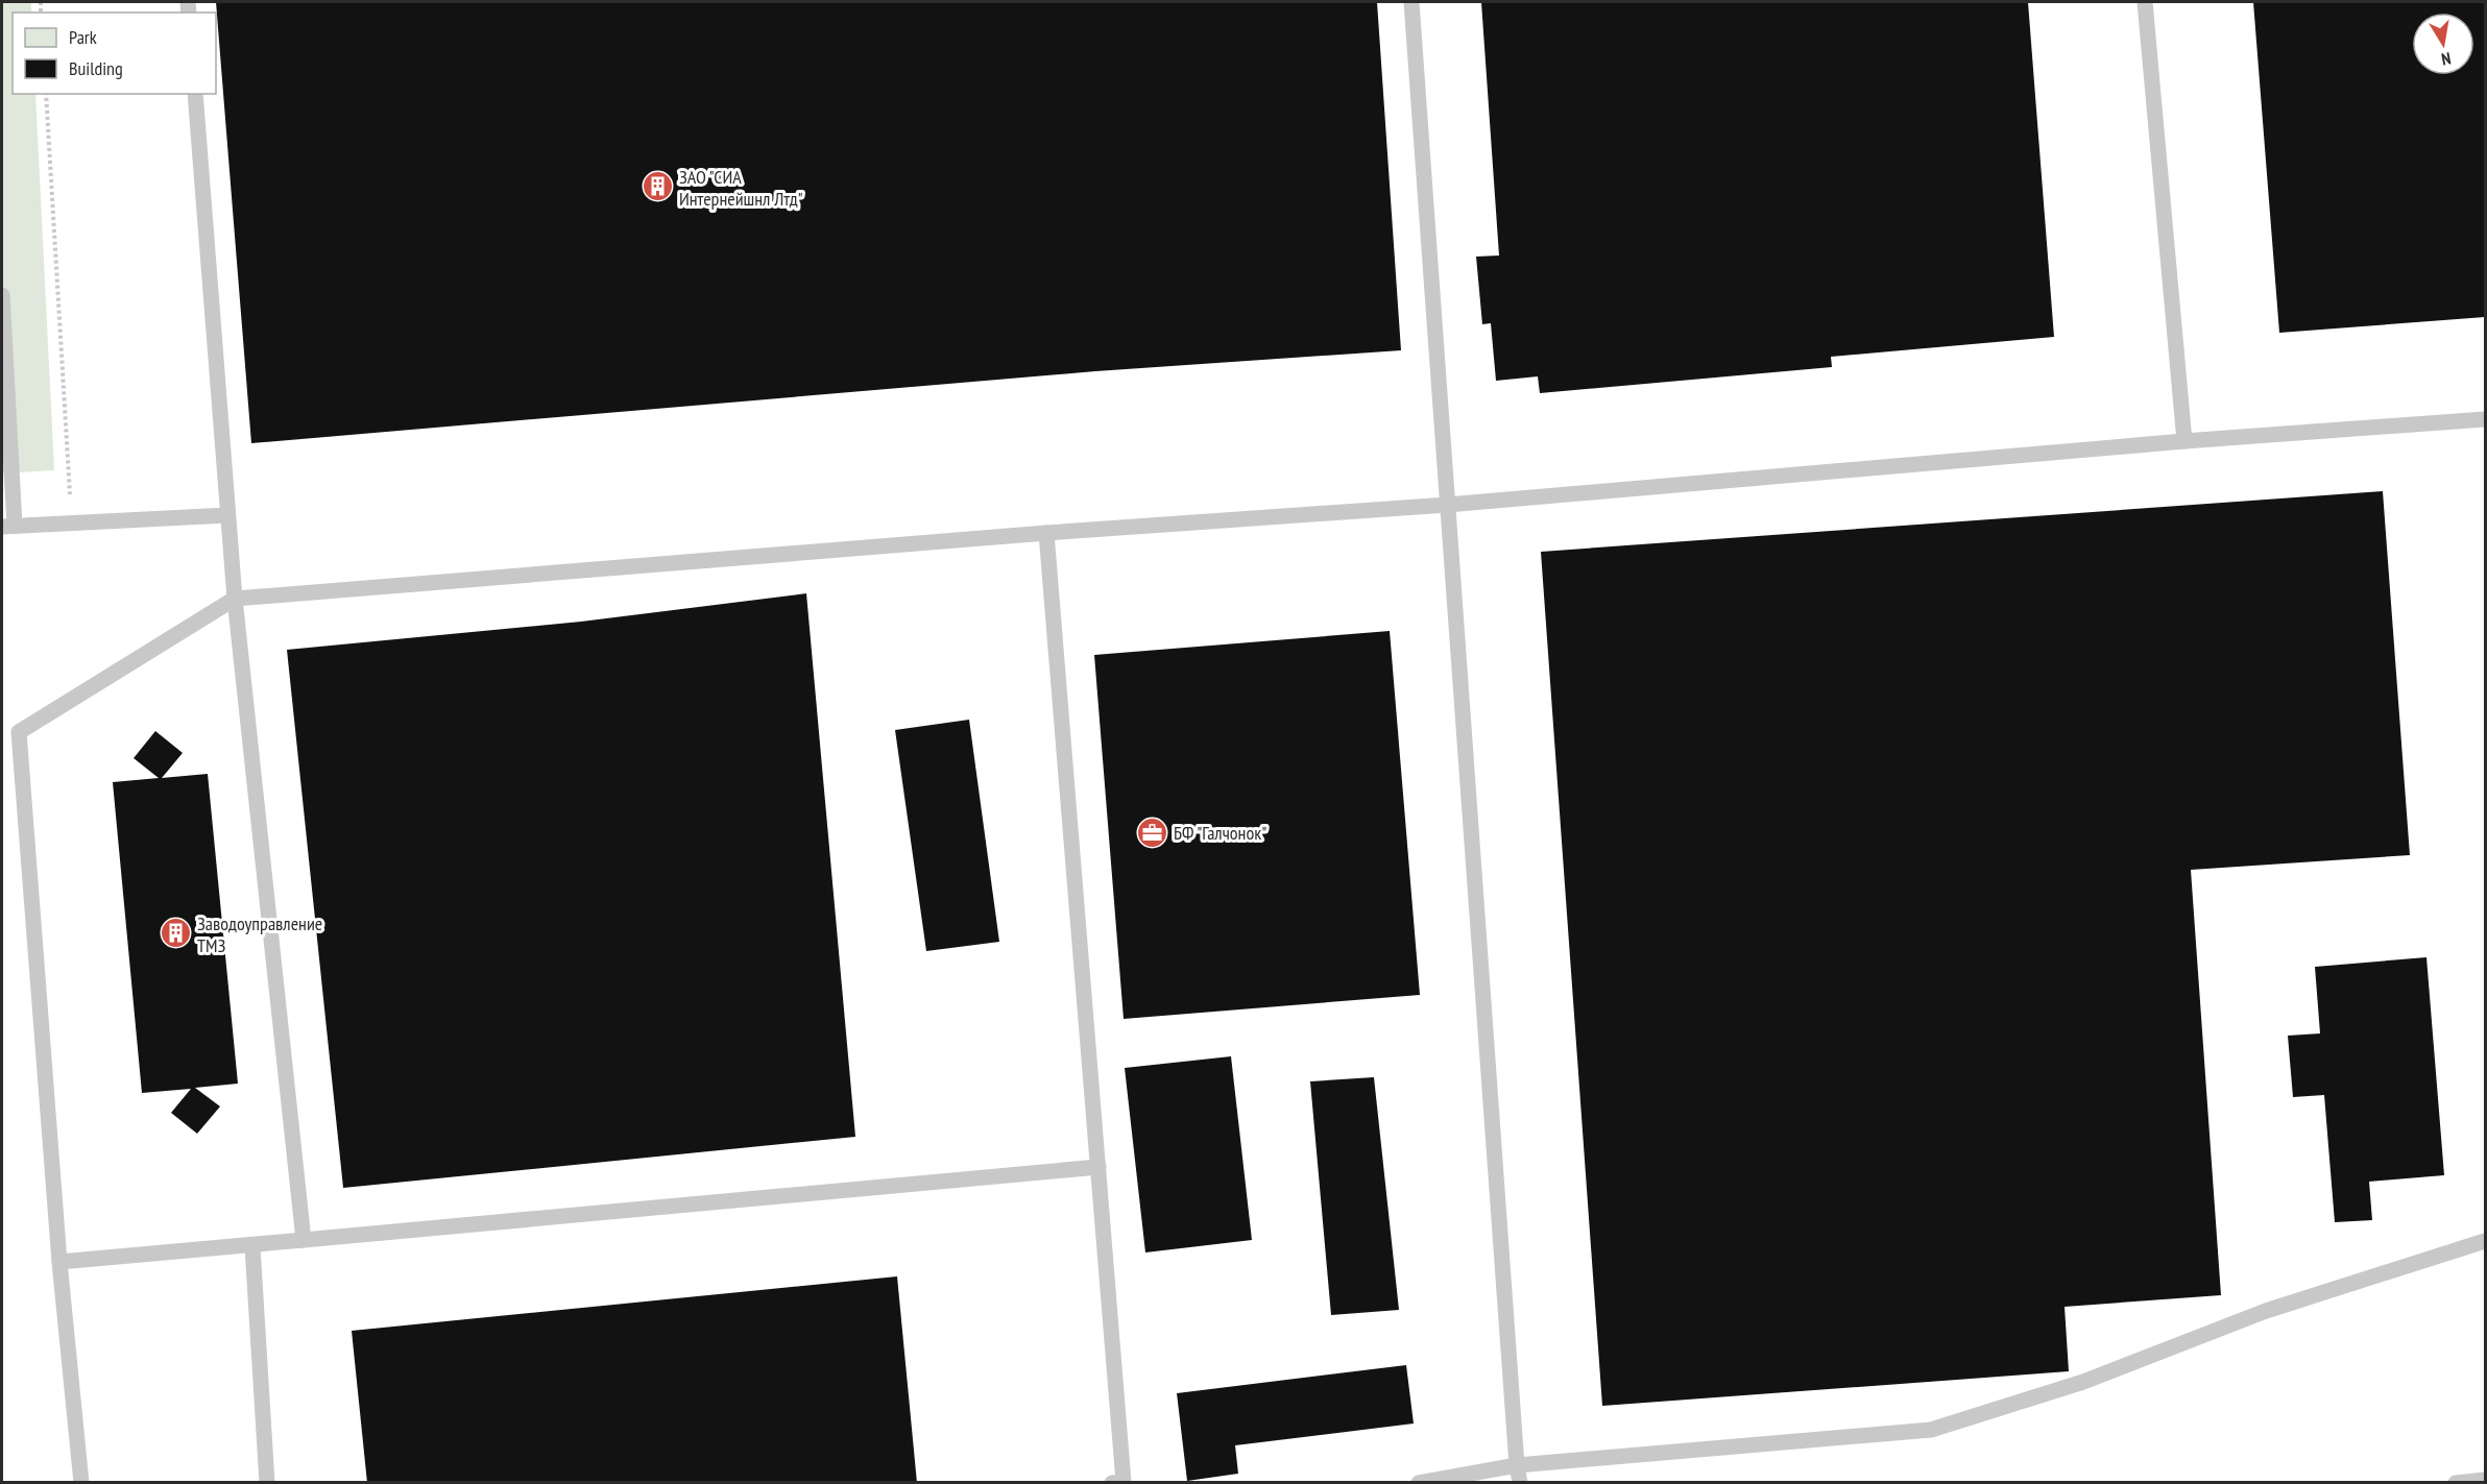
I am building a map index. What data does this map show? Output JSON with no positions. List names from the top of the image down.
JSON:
{
  "places": {
    "building": ["ЗАО \"СИА Интернейшнл Лтд\"", "Заводоуправление ТМЗ"],
    "office": ["БФ \"Галчонок\""]
  },
  "legend": ["Park", "Building"],
  "north": "bottom"
}
